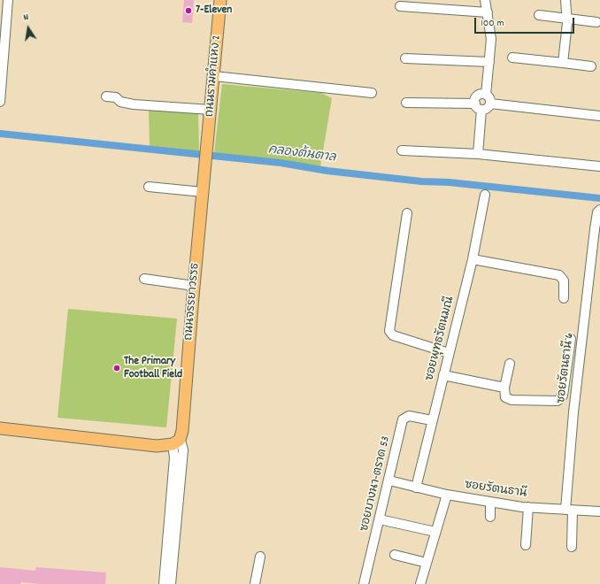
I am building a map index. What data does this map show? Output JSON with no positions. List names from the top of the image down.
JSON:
{
  "streets": {
    "main road": ["ถนนรามคำแหง 2", "ถนนจรรยาวรรธ"],
    "street": [
      "ซอยพุทธรัตนมณี",
      "ซอยรัตนธานี 6",
      "ซอยบางนา-ตราด 53",
      "ซอยรัตนธานี"
    ]
  },
  "crossings": [
    ["ถนนรามคำแหง 2", "ถนนจรรยาวรรธ"],
    ["ซอยพุทธรัตนมณี", "ซอยบางนา-ตราด 53"],
    ["ซอยพุทธรัตนมณี", "ซอยรัตนธานี"],
    ["ซอยรัตนธานี 6", "ซอยรัตนธานี"],
    ["ซอยบางนา-ตราด 53", "ซอยรัตนธานี"]
  ],
  "water": ["คลองต้นตาล"],
  "places": ["7-Eleven", "The Primary Football Field"],
  "scale_bar": "100 m",
  "north": "top"
}
